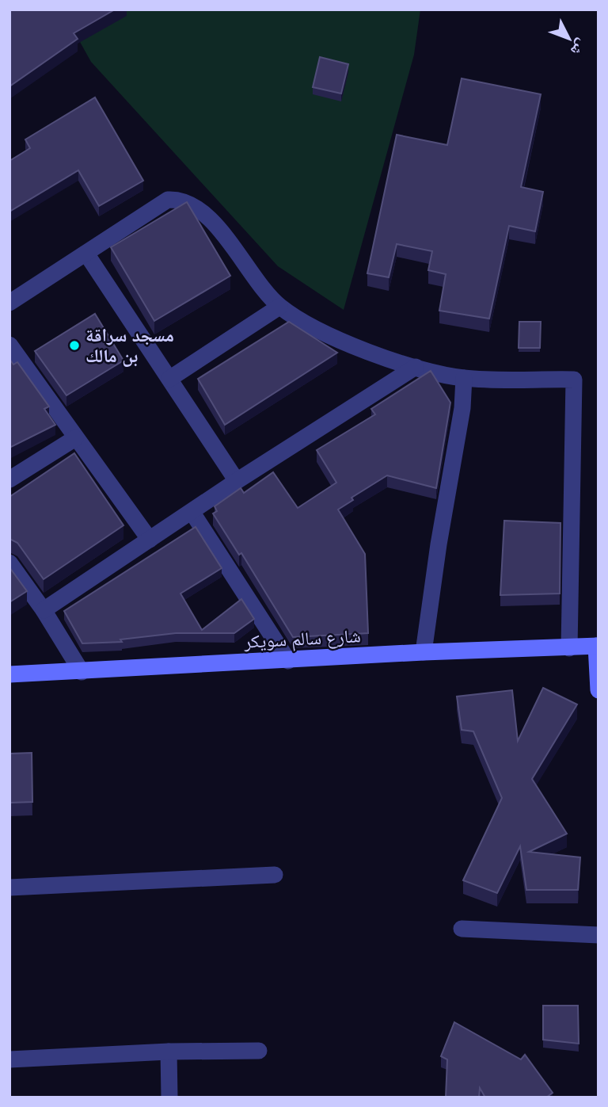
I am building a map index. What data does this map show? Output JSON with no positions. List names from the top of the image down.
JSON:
{
  "streets": {
    "street": ["شارع سالم سويكر"]
  },
  "places": ["مسجد سراقة بن مالك"],
  "north": "bottom right"
}
